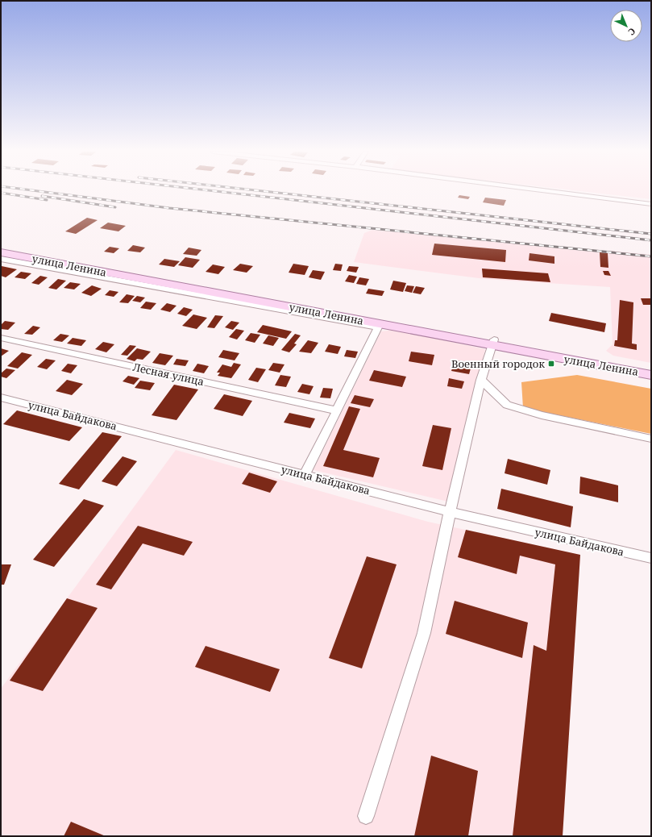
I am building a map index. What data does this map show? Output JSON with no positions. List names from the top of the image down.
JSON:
{
  "streets": {
    "main road": ["улица Ленина"],
    "street": ["Лесная улица", "улица Байдакова"]
  },
  "crossings": [
    ["улица Ленина", "Лесная улица"]
  ],
  "places": {
    "transit": ["Военный городок"]
  },
  "north": "bottom right"
}
